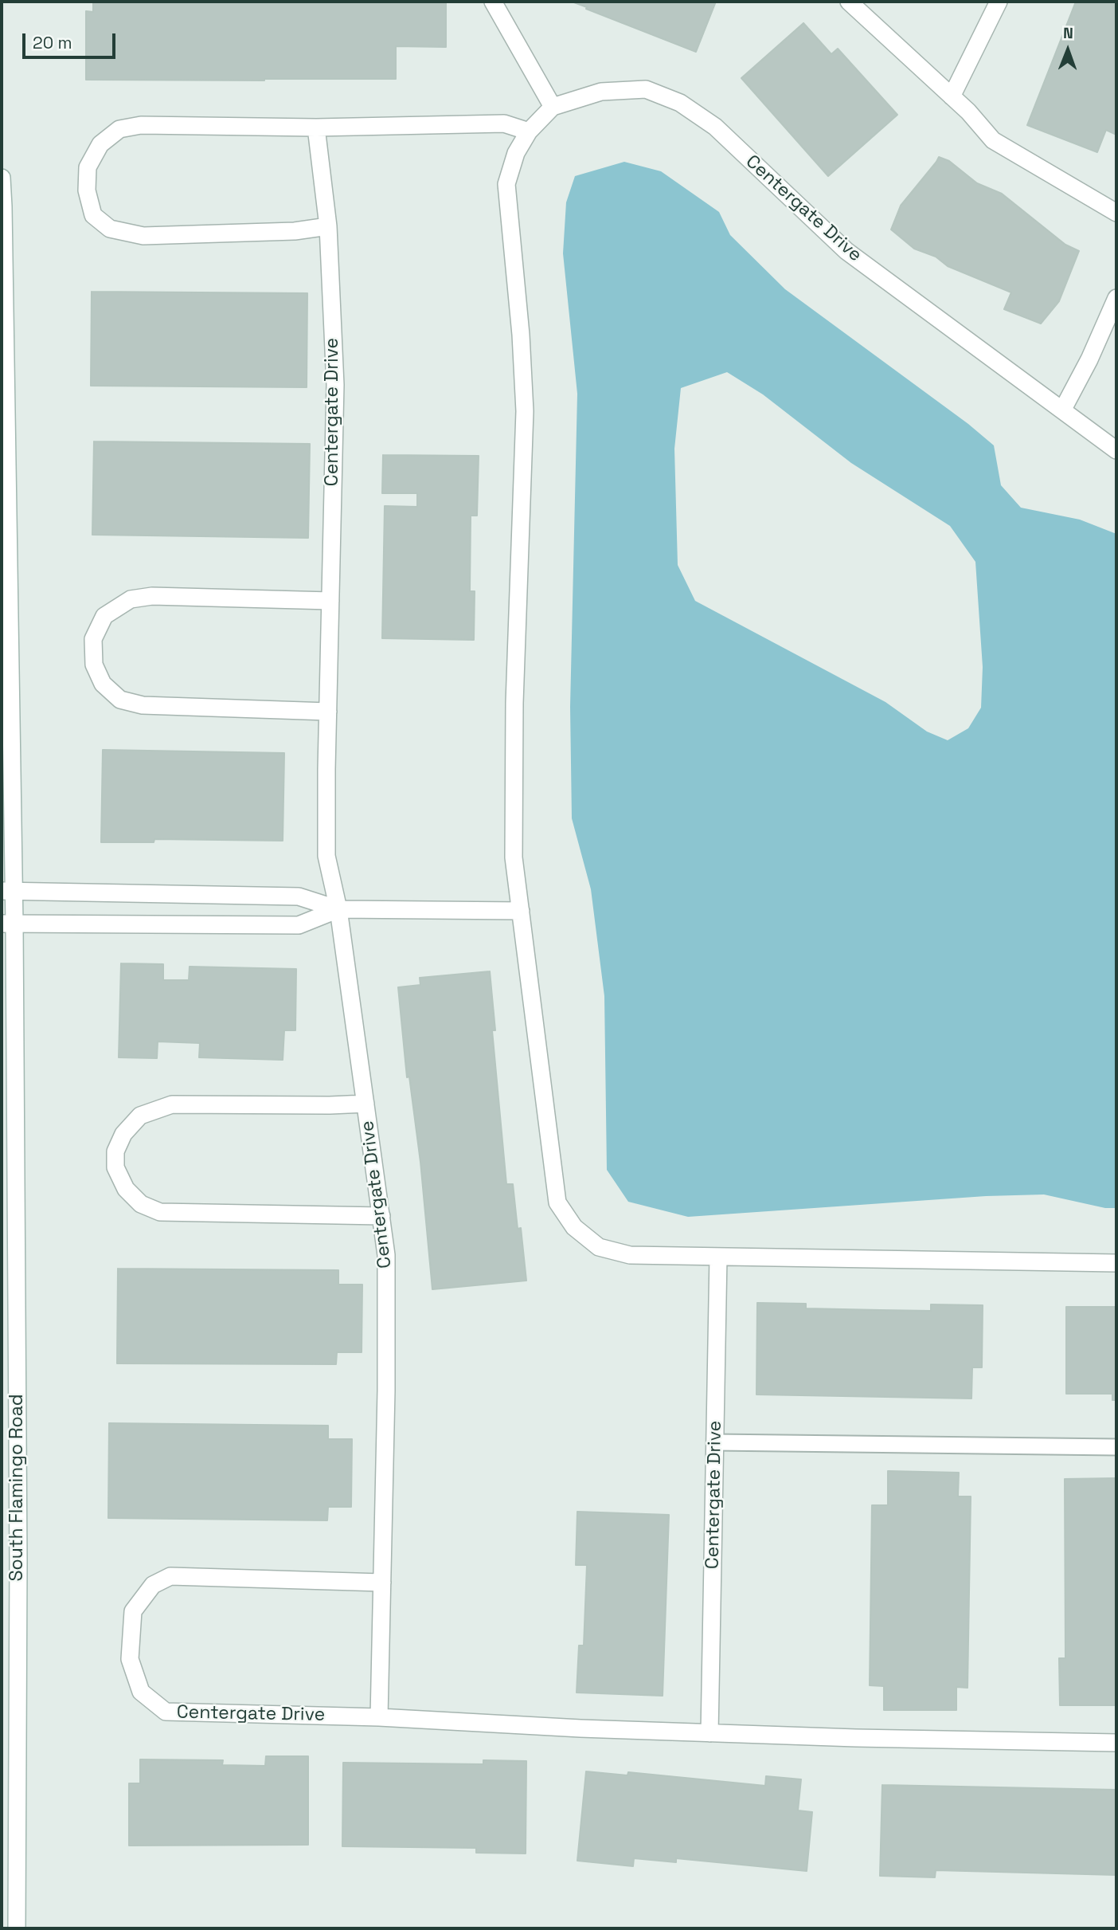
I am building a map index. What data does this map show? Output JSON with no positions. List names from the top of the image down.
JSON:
{
  "streets": {
    "street": ["Centergate Drive", "South Flamingo Road"]
  },
  "scale_bar": "20 m",
  "north": "top"
}
